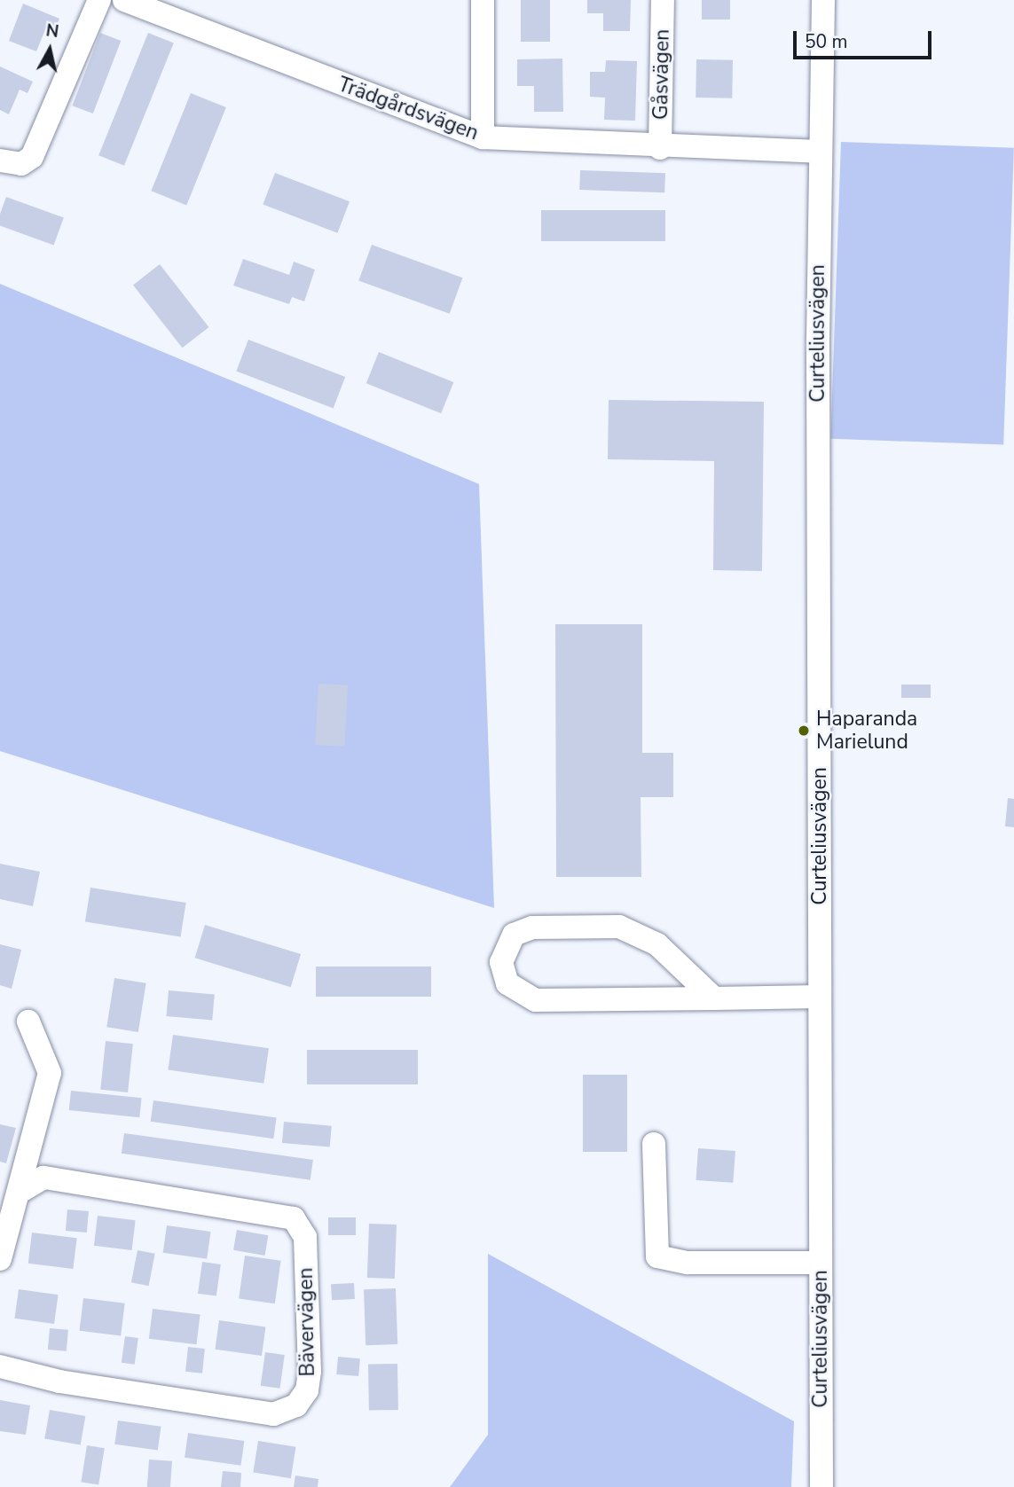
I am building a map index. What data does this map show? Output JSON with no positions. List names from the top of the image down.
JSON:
{
  "streets": {
    "street": [
      "Gåsvägen",
      "Trädgårdsvägen",
      "Curteliusvägen",
      "Bävervägen"
    ]
  },
  "crossings": [
    ["Gåsvägen", "Trädgårdsvägen"],
    ["Trädgårdsvägen", "Curteliusvägen"]
  ],
  "places": ["Haparanda Marielund"],
  "scale_bar": "50 m",
  "north": "top"
}
